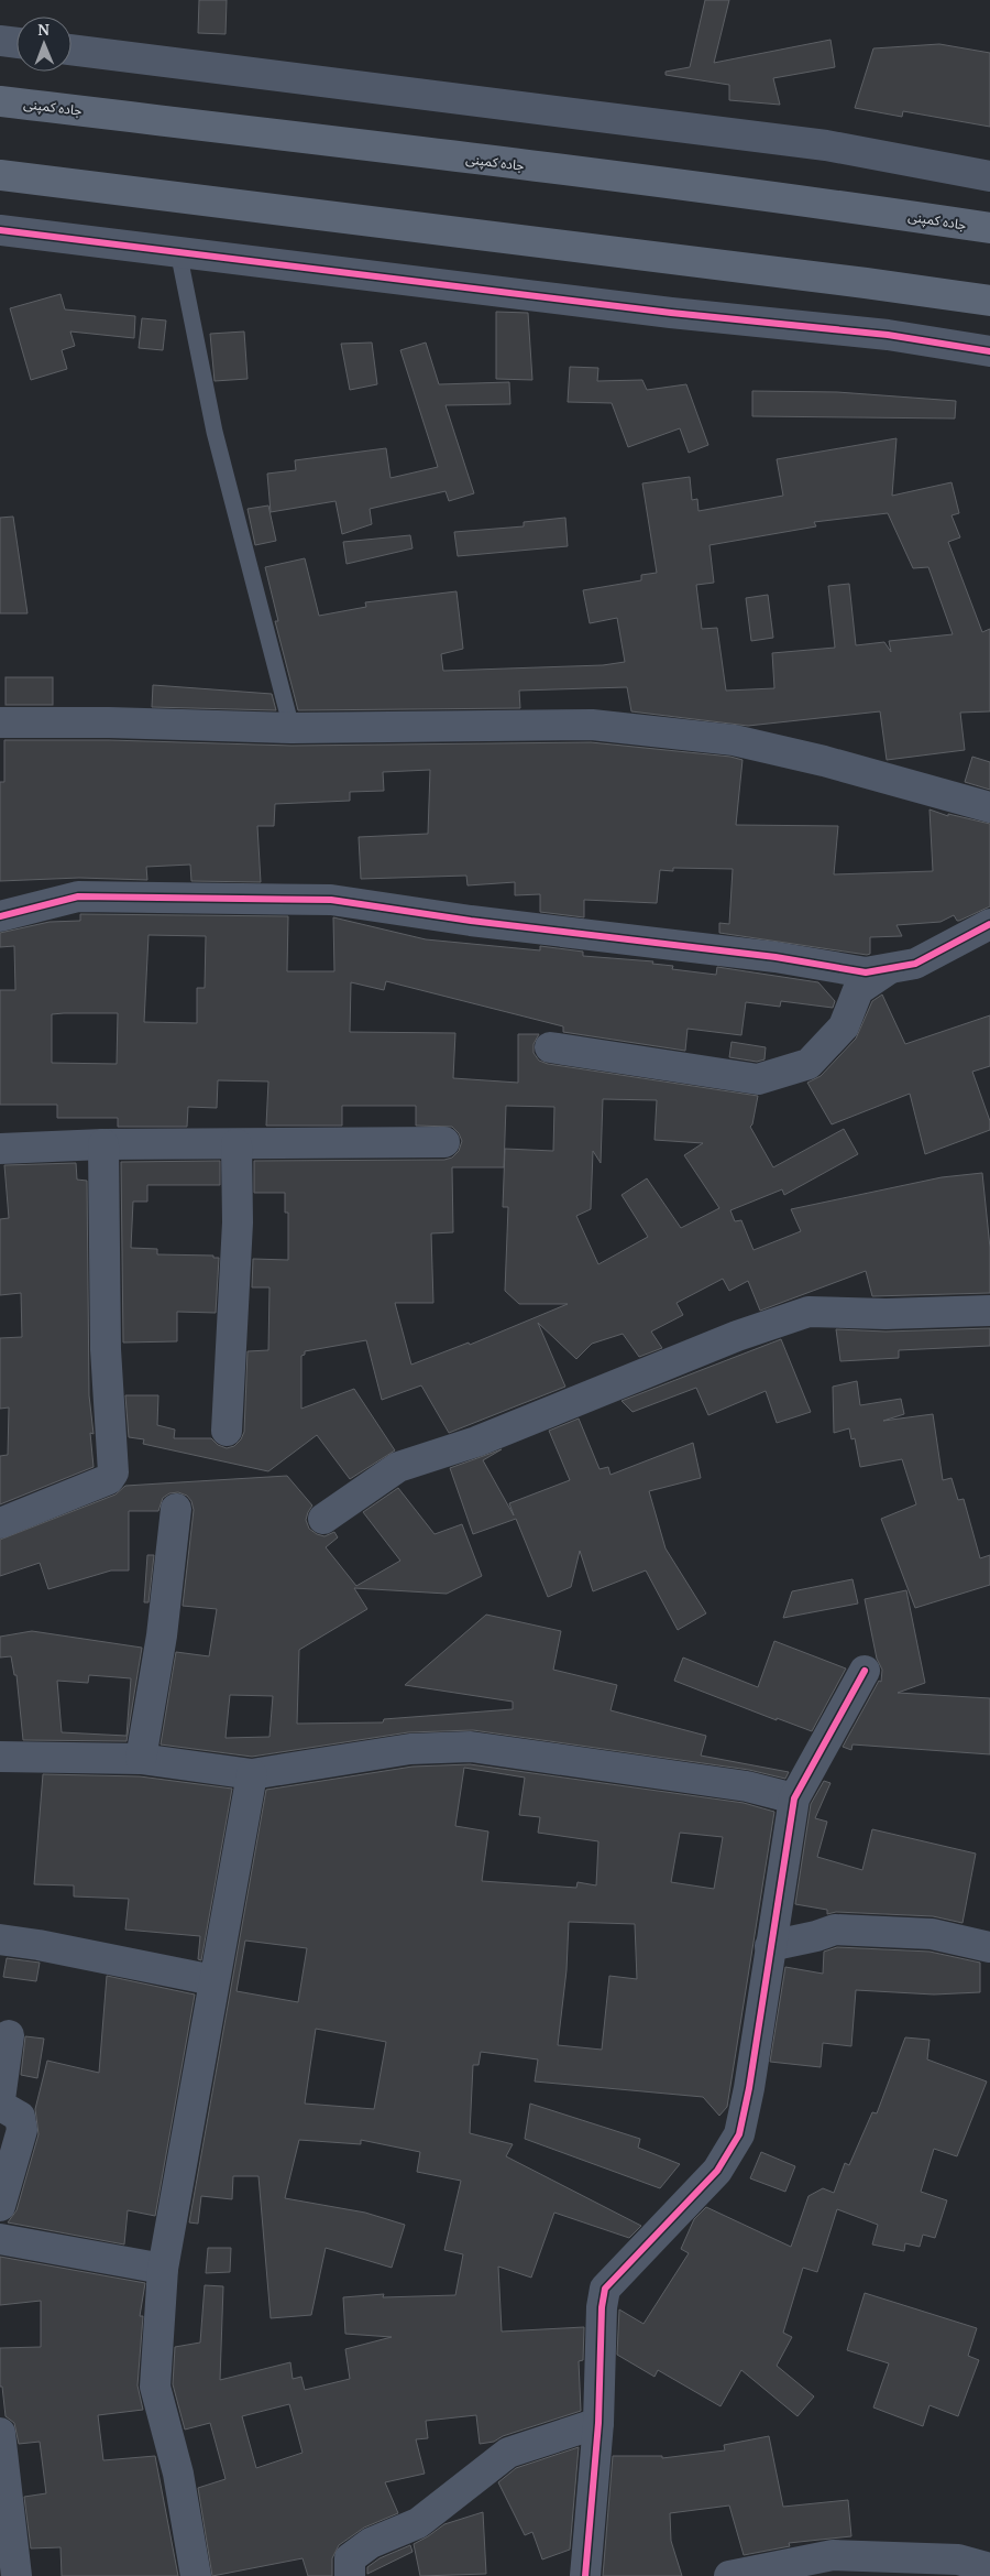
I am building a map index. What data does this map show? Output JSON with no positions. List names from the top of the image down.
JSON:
{
  "streets": {
    "highway": ["جاده کمپنی"]
  },
  "north": "top"
}
